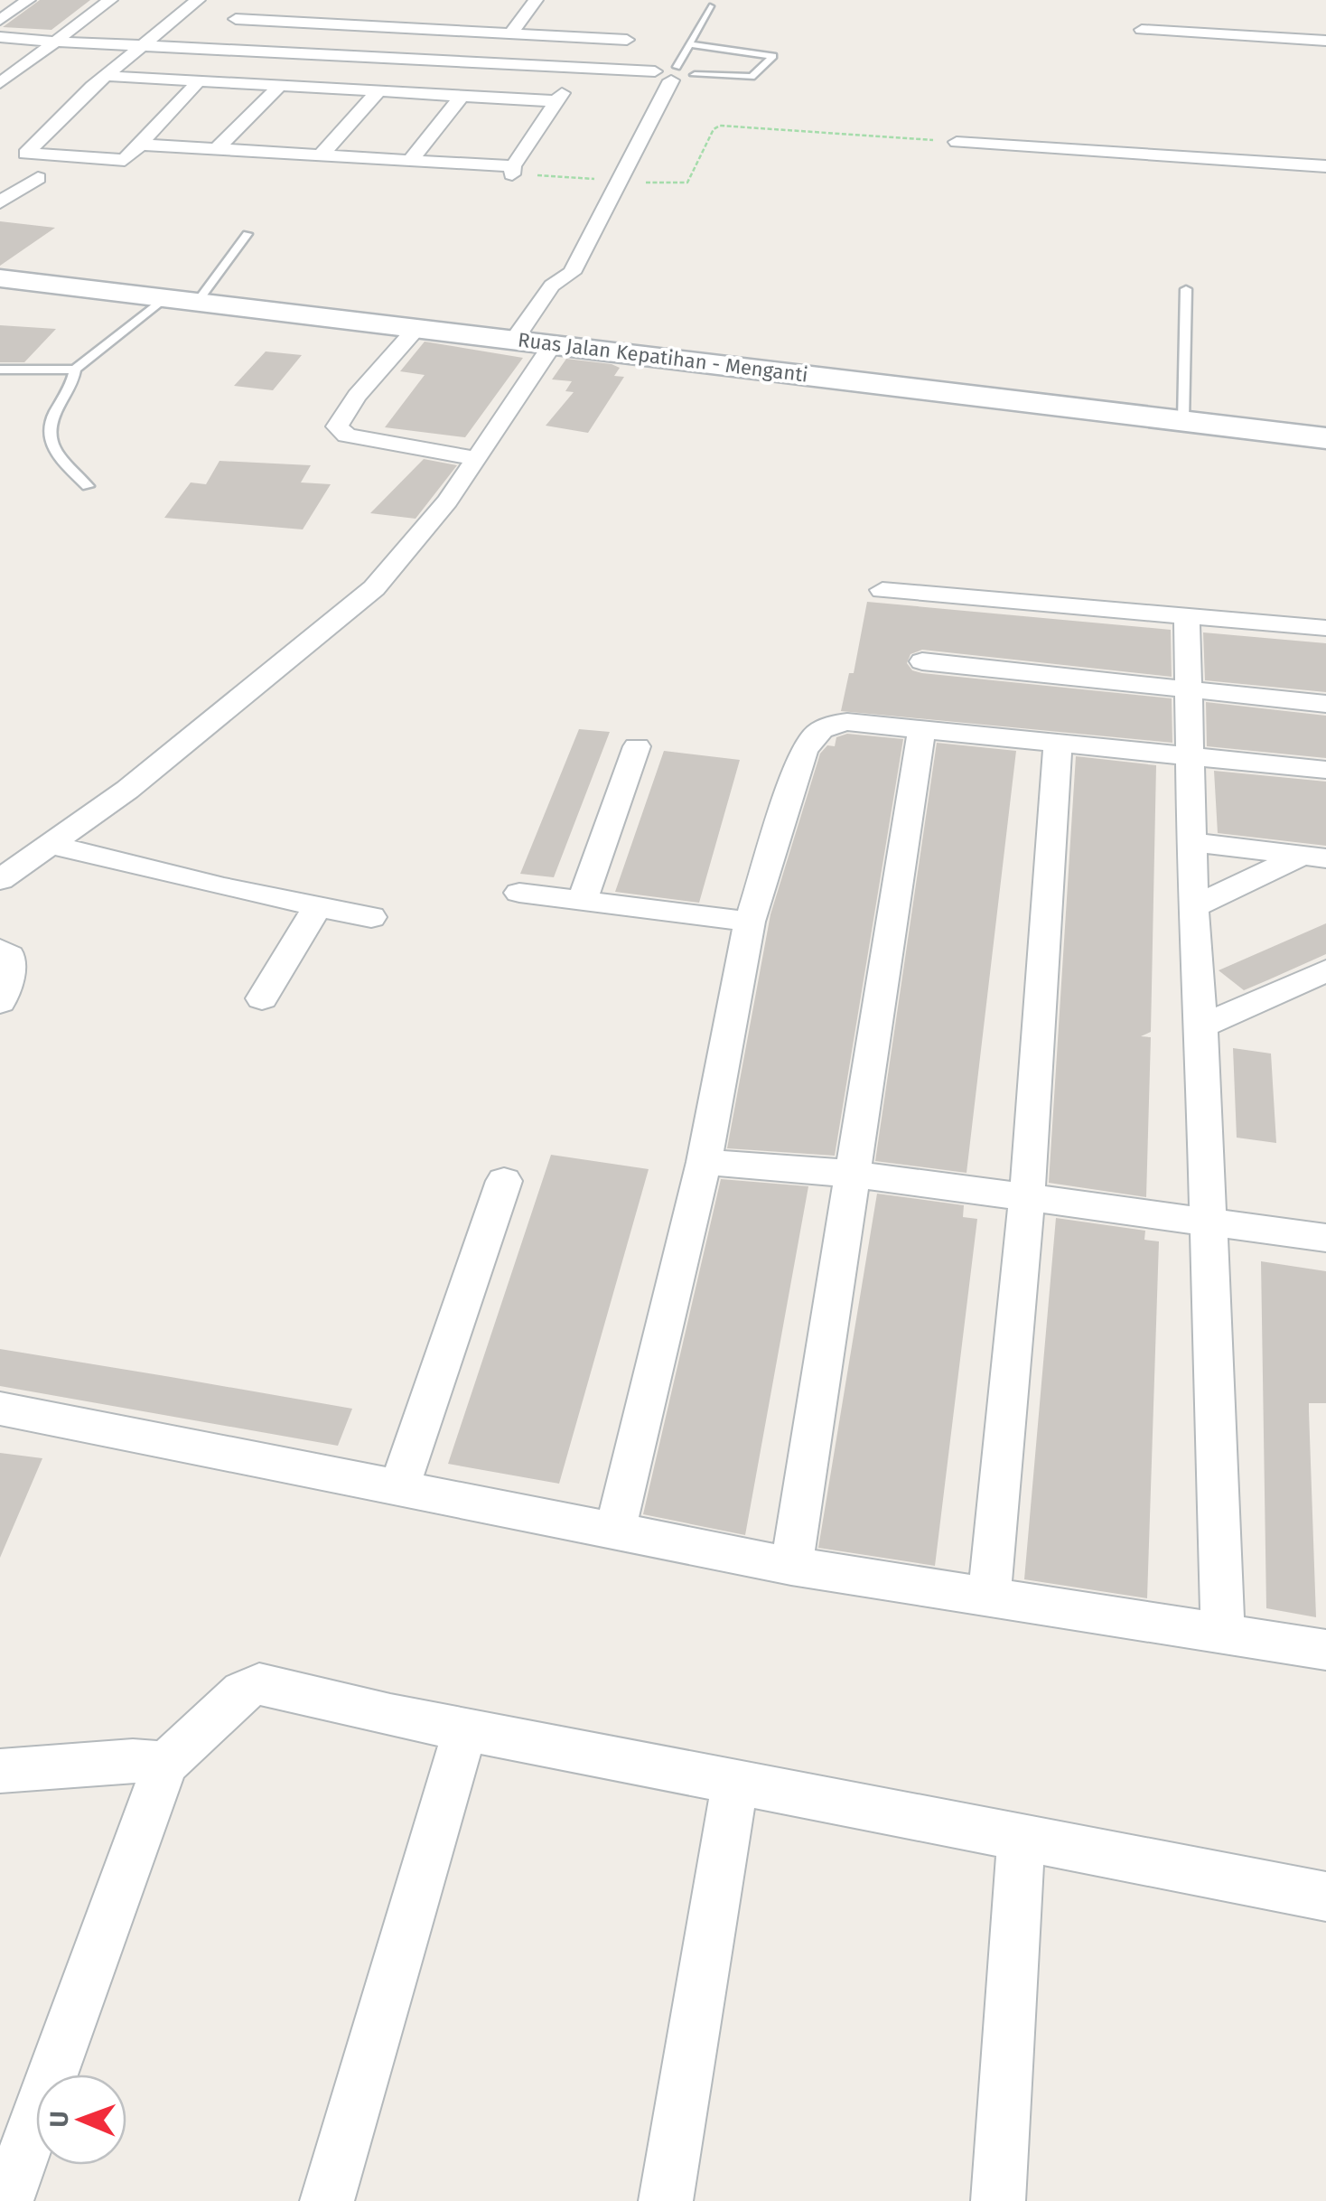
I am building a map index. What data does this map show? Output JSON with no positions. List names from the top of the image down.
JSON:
{
  "streets": {
    "main road": ["Ruas Jalan Kepatihan - Menganti"]
  },
  "north": "left"
}
